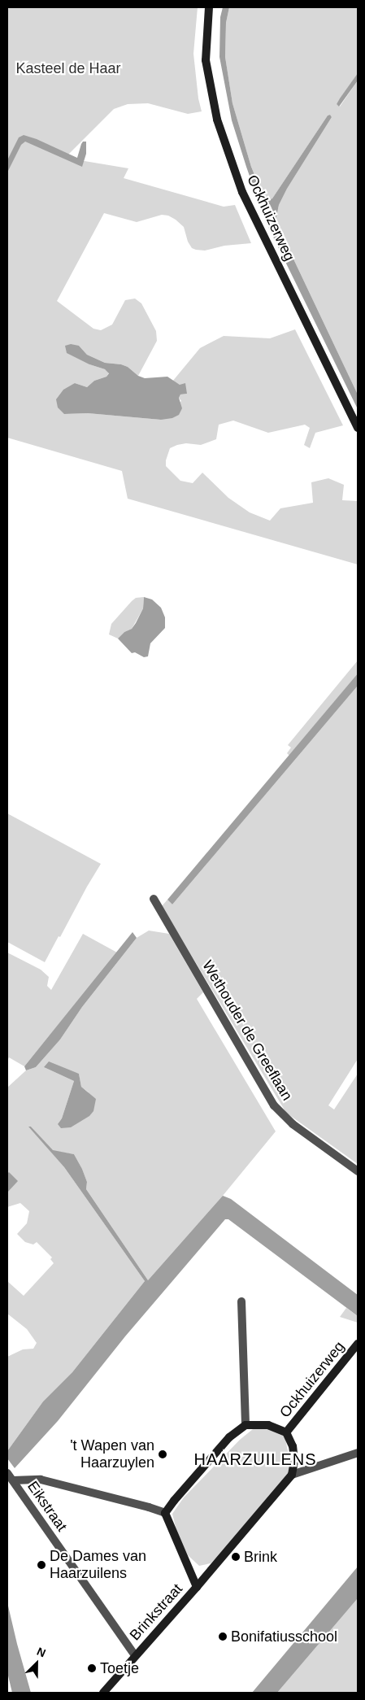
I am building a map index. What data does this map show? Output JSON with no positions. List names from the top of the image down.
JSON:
{
  "streets": {
    "street": [
      "Ockhuizerweg",
      "Wethouder de Greeflaan",
      "Eikstraat",
      "Brinkstraat"
    ]
  },
  "crossings": [
    ["Eikstraat", "Brinkstraat"]
  ],
  "districts": ["HAARZUILENS"],
  "parks": ["Kasteel de Haar"],
  "places": [
    "'t Wapen van Haarzuylen",
    "Brink",
    "De Dames van Haarzuilens",
    "Bonifatiusschool",
    "Toetje"
  ],
  "north": "top right"
}
